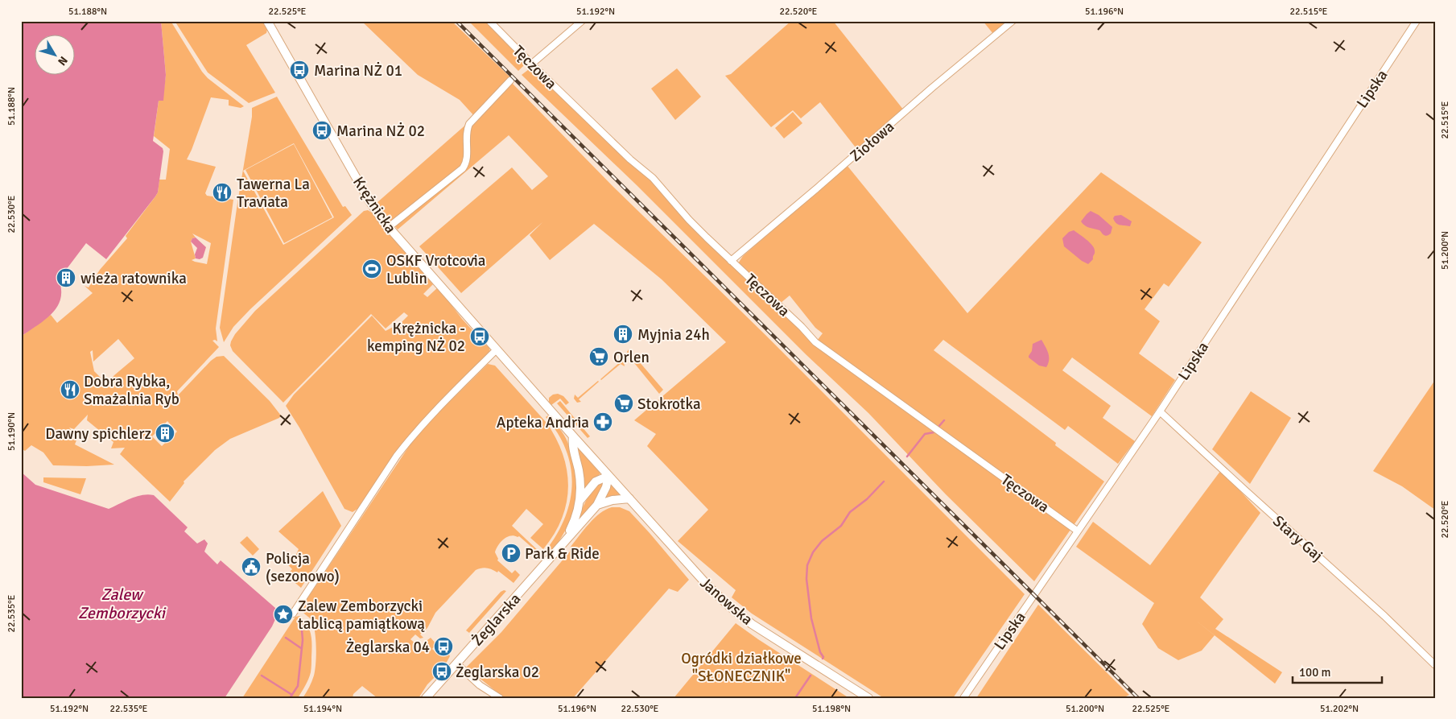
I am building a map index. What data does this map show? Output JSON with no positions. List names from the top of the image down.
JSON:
{
  "streets": {
    "street": [
      "Tęczowa",
      "Lipska",
      "Ziołowa",
      "Krężnicka",
      "Stary Gaj",
      "Janowska",
      "Żeglarska"
    ]
  },
  "crossings": [
    ["Tęczowa", "Lipska"],
    ["Tęczowa", "Ziołowa"],
    ["Lipska", "Stary Gaj"],
    ["Krężnicka", "Janowska"],
    ["Krężnicka", "Żeglarska"],
    ["Janowska", "Żeglarska"]
  ],
  "water": ["Zalew Zemborzycki"],
  "parks": ["Ogródki działkowe \"SŁONECZNIK\""],
  "places": {
    "bus stop": [
      "Marina NŻ 01",
      "Marina NŻ 02",
      "Krężnicka - kemping NŻ 02",
      "Żeglarska 04",
      "Żeglarska 02"
    ],
    "restaurant": ["Tawerna La Traviata", "Dobra Rybka, Smażalnia Ryb"],
    "sports": ["OSKF Vrotcovia Lublin"],
    "building": ["wieża ratownika", "Myjnia 24h", "Dawny spichlerz"],
    "supermarket": ["Orlen", "Stokrotka"],
    "pharmacy": ["Apteka Andria"],
    "parking": ["Park & Ride"],
    "public building": ["Policja (sezonowo)"],
    "place": ["Zalew Zemborzycki tablicą pamiątkową"]
  },
  "scale_bar": "100 m",
  "north": "bottom right",
  "coordinates": [
    "51.188°N",
    "22.525°E",
    "51.192°N",
    "22.520°E",
    "51.196°N",
    "22.515°E",
    "22.530°E",
    "51.200°N",
    "51.190°N",
    "22.535°E",
    "51.194°N",
    "51.198°N",
    "51.202°N"
  ]
}
